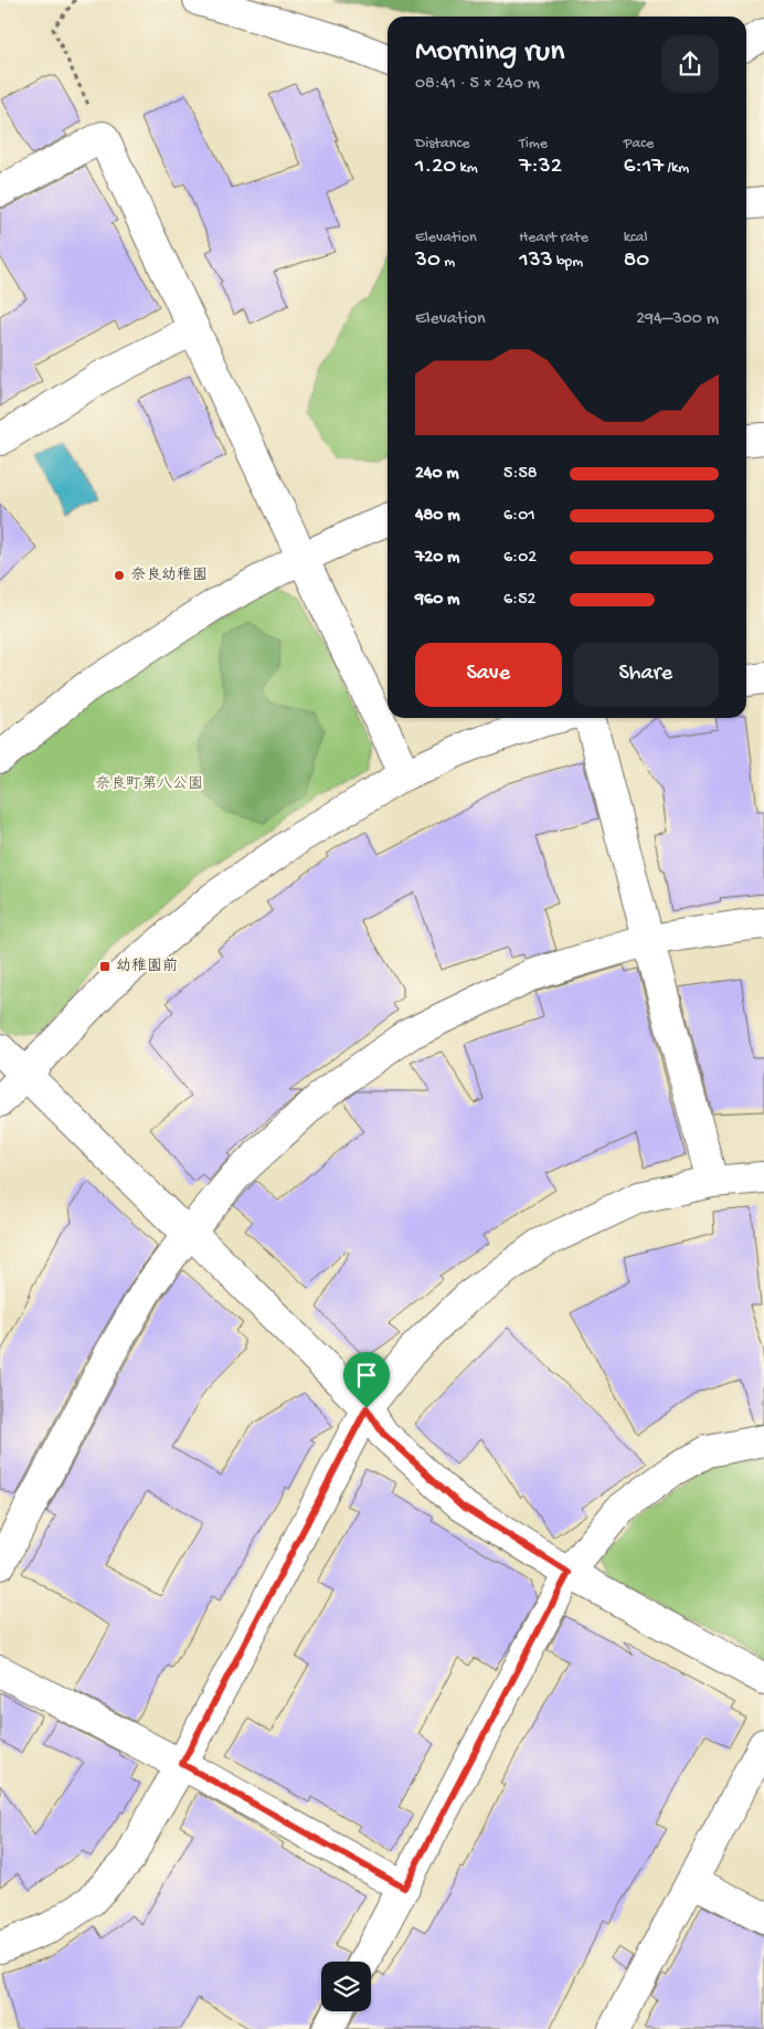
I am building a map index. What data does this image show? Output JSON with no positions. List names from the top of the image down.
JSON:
{
  "parks": ["奈良町第八公園"],
  "places": {
    "other": ["奈良幼稚園"],
    "transit": ["幼稚園前"]
  },
  "page": {
    "heading": ["Morning run", "08:41 · 5 × 240 m"],
    "stats": [
      ["Distance", "1.20 km"],
      ["Time", "7:32"],
      ["Pace", "6:17 /km"],
      ["Elevation", "30 m"],
      ["Heart rate", "133 bpm"],
      ["kcal", "80"]
    ],
    "chart": ["Elevation", "294–300 m"],
    "list": [
      {
        "name": "240 m",
        "note": "5:58"
      },
      {
        "name": "480 m",
        "note": "6:01"
      },
      {
        "name": "720 m",
        "note": "6:02"
      },
      {
        "name": "960 m",
        "note": "6:52"
      }
    ],
    "buttons": ["Save", "Share"]
  }
}
